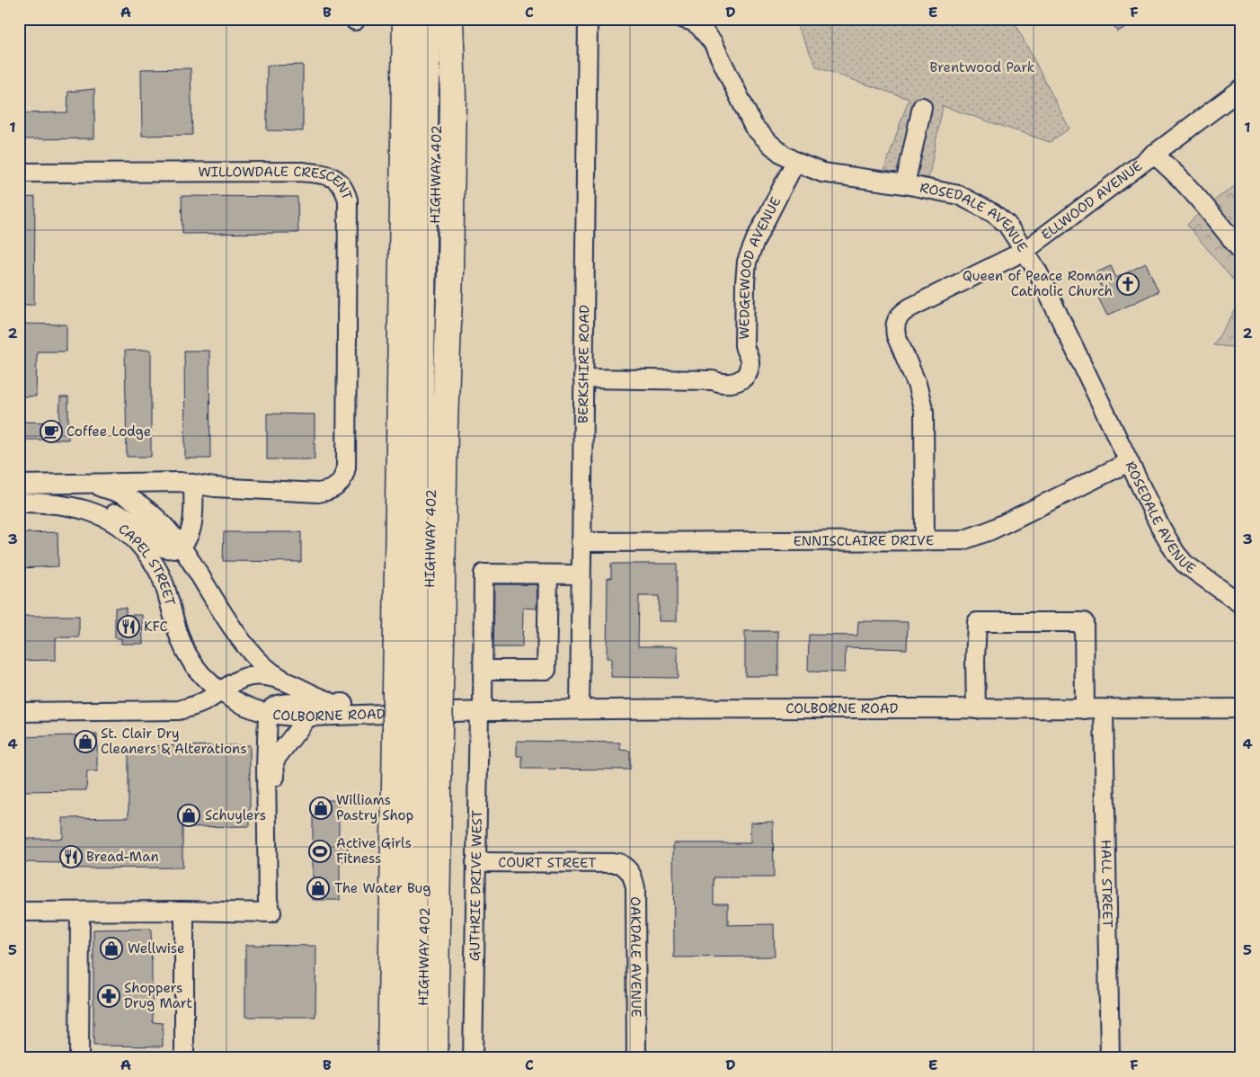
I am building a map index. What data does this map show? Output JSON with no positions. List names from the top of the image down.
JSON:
{
  "streets": {
    "highway": ["HIGHWAY 402"],
    "street": [
      "WILLOWDALE CRESCENT",
      "ELLWOOD AVENUE",
      "ROSEDALE AVENUE",
      "WEDGEWOOD AVENUE",
      "BERKSHIRE ROAD",
      "ENNISCLAIRE DRIVE",
      "CAPEL STREET",
      "COLBORNE ROAD",
      "COURT STREET",
      "HALL STREET",
      "GUTHRIE DRIVE WEST",
      "OAKDALE AVENUE"
    ]
  },
  "crossings": [
    ["HIGHWAY 402", "COLBORNE ROAD"],
    ["ELLWOOD AVENUE", "ROSEDALE AVENUE"],
    ["ELLWOOD AVENUE", "ENNISCLAIRE DRIVE"],
    ["ROSEDALE AVENUE", "WEDGEWOOD AVENUE"],
    ["ROSEDALE AVENUE", "ENNISCLAIRE DRIVE"],
    ["WEDGEWOOD AVENUE", "BERKSHIRE ROAD"],
    ["BERKSHIRE ROAD", "ENNISCLAIRE DRIVE"],
    ["BERKSHIRE ROAD", "COLBORNE ROAD"],
    ["CAPEL STREET", "COLBORNE ROAD"],
    ["COLBORNE ROAD", "HALL STREET"],
    ["COLBORNE ROAD", "GUTHRIE DRIVE WEST"],
    ["COURT STREET", "GUTHRIE DRIVE WEST"],
    ["COURT STREET", "OAKDALE AVENUE"]
  ],
  "parks": ["Brentwood Park"],
  "places": {
    "church": ["Queen of Peace Roman Catholic Church"],
    "cafe": ["Coffee Lodge"],
    "restaurant": ["KFC", "Bread-Man"],
    "shop": [
      "St. Clair Dry Cleaners & Alterations",
      "Williams Pastry Shop",
      "Schuylers",
      "The Water Bug",
      "Wellwise"
    ],
    "sports": ["Active Girls Fitness"],
    "pharmacy": ["Shoppers Drug Mart"]
  },
  "grid": {
    "columns": [
      "A",
      "B",
      "C",
      "D",
      "E",
      "F"
    ],
    "rows": [
      "1",
      "2",
      "3",
      "4",
      "5"
    ]
  }
}
